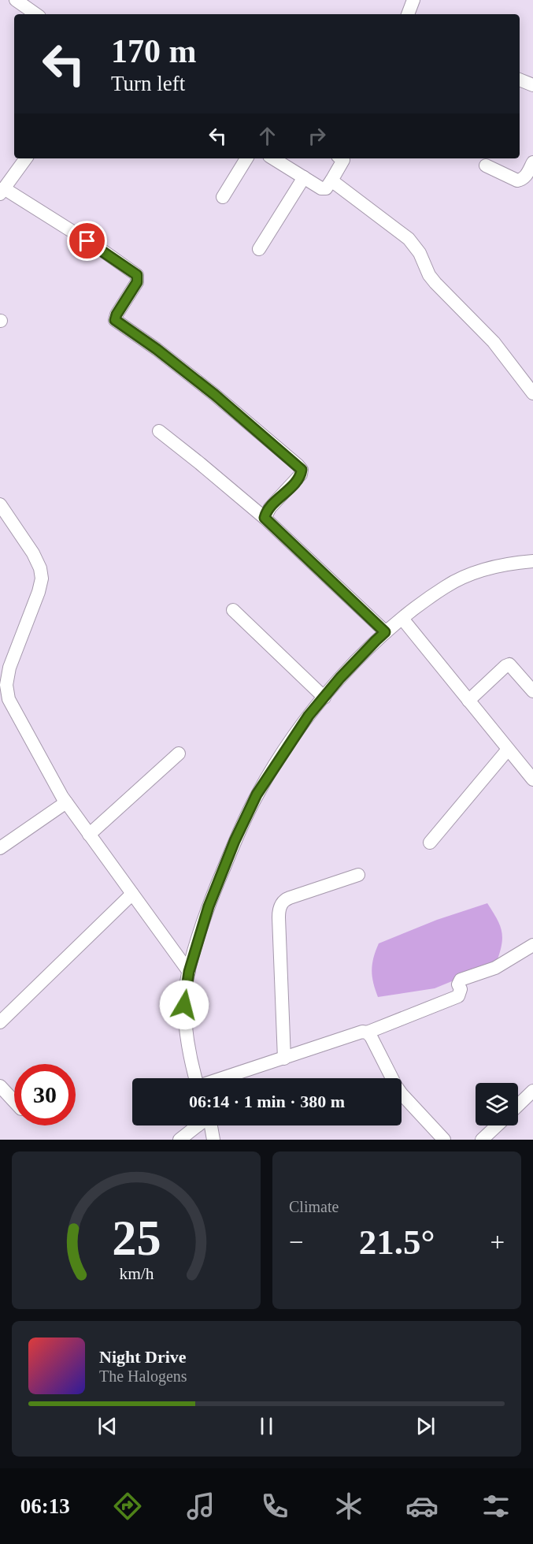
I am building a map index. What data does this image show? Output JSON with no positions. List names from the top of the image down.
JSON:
{
  "page": {
    "turn": ["170 m", "Turn left"],
    "limit": "30",
    "trip": "06:14 · 1 min · 380 m",
    "tile": "Climate",
    "heat": ["−", "21.5°", "+"],
    "song": ["Night Drive", "The Halogens"],
    "tabs": "06:13",
    "gauge": ["25", "km/h"]
  }
}
